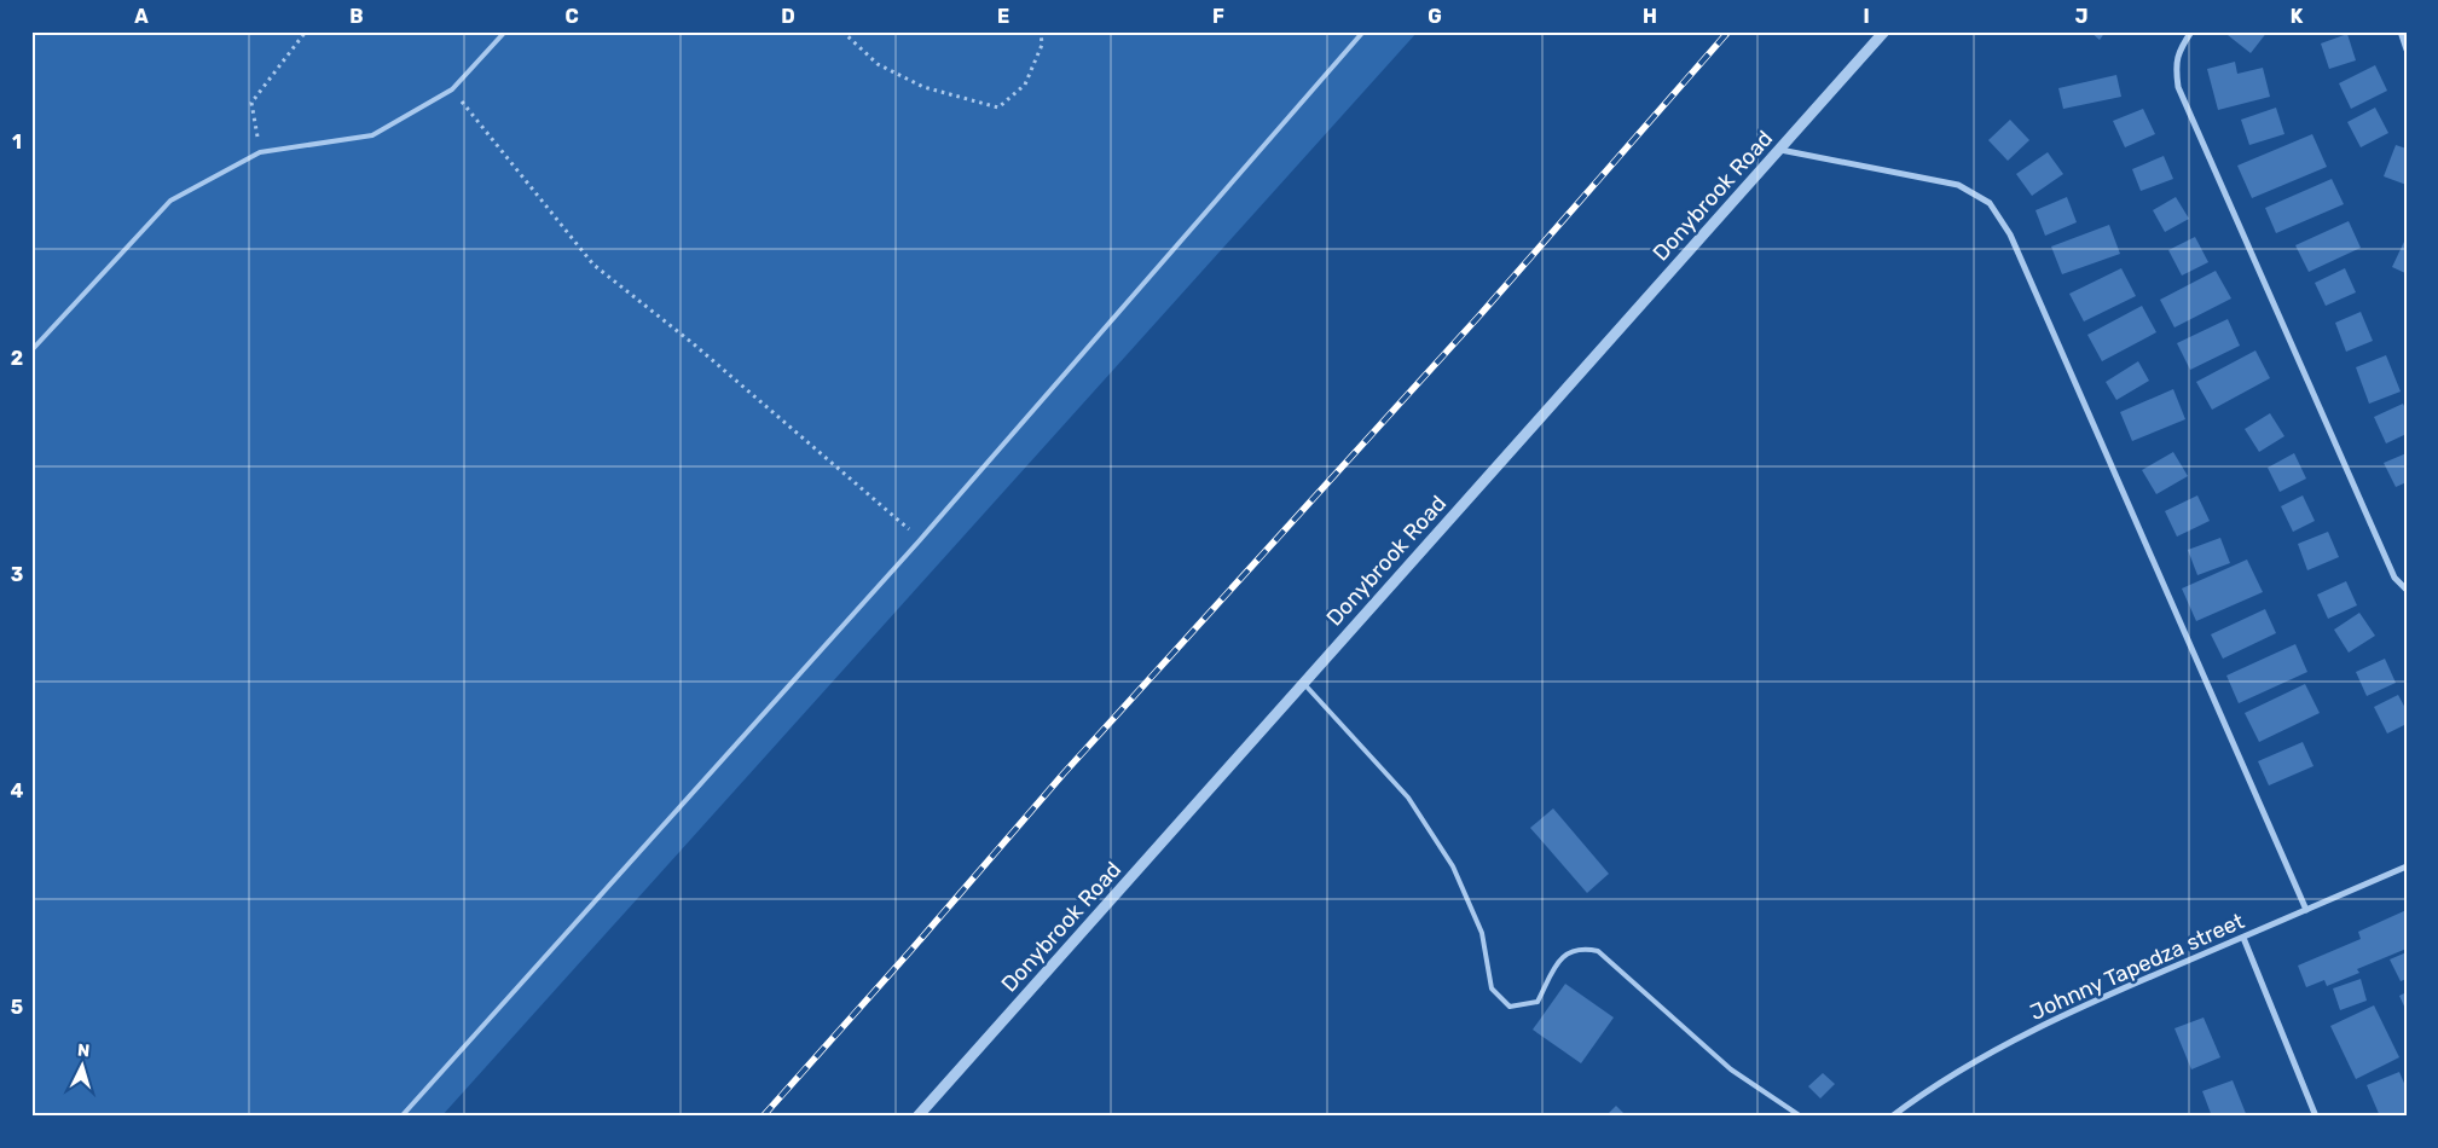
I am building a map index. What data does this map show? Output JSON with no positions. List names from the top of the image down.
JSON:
{
  "streets": {
    "street": ["Donybrook Road", "Johnny Tapedza street"]
  },
  "north": "top",
  "grid": {
    "columns": [
      "A",
      "B",
      "C",
      "D",
      "E",
      "F",
      "G",
      "H",
      "I",
      "J",
      "K"
    ],
    "rows": [
      "1",
      "2",
      "3",
      "4",
      "5"
    ]
  }
}
